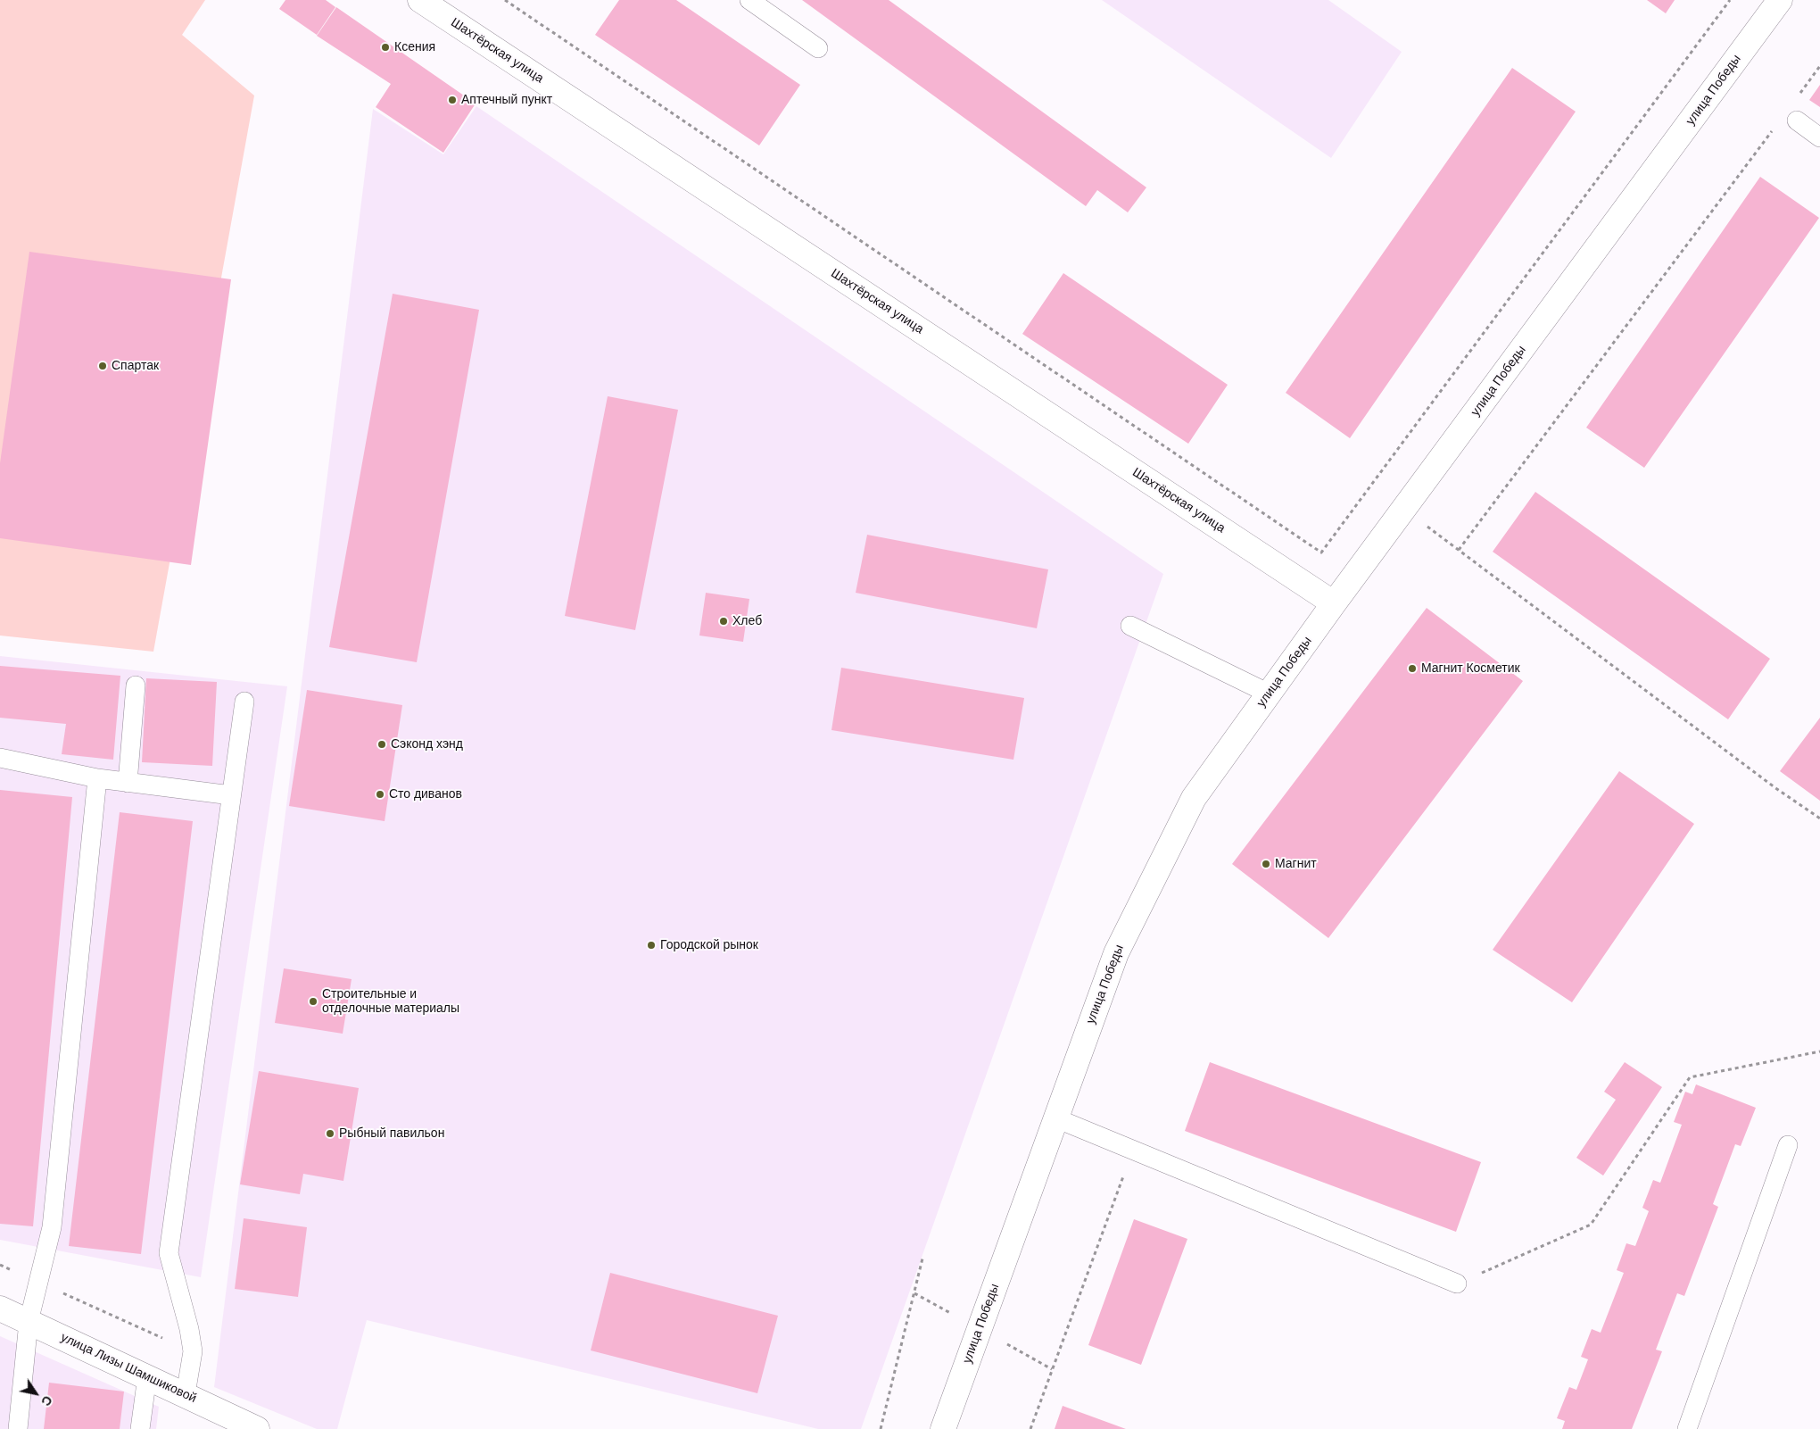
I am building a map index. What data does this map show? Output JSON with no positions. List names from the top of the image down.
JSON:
{
  "streets": {
    "street": ["Шахтёрская улица", "улица Победы", "улица Лизы Шамшиковой"]
  },
  "crossings": [
    ["Шахтёрская улица", "улица Победы"]
  ],
  "places": [
    "Ксения",
    "Аптечный пункт",
    "Спартак",
    "Хлеб",
    "Магнит Косметик",
    "Сэконд хэнд",
    "Сто диванов",
    "Магнит",
    "Городской рынок",
    "Строительные и отделочные материалы",
    "Рыбный павильон"
  ],
  "north": "bottom right"
}
